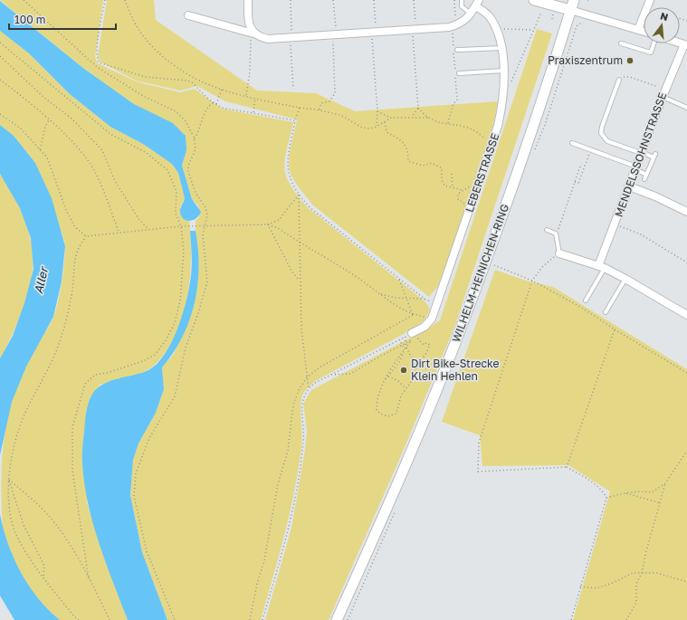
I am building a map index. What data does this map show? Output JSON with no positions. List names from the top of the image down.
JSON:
{
  "streets": {
    "main road": ["WILHELM-HEINICHEN-RING"],
    "street": ["MENDELSSOHNSTRASSE", "LEBERSTRASSE"]
  },
  "water": ["Aller"],
  "places": ["Praxiszentrum", "Dirt Bike-Strecke Klein Hehlen"],
  "scale_bar": "100 m",
  "north": "top"
}
